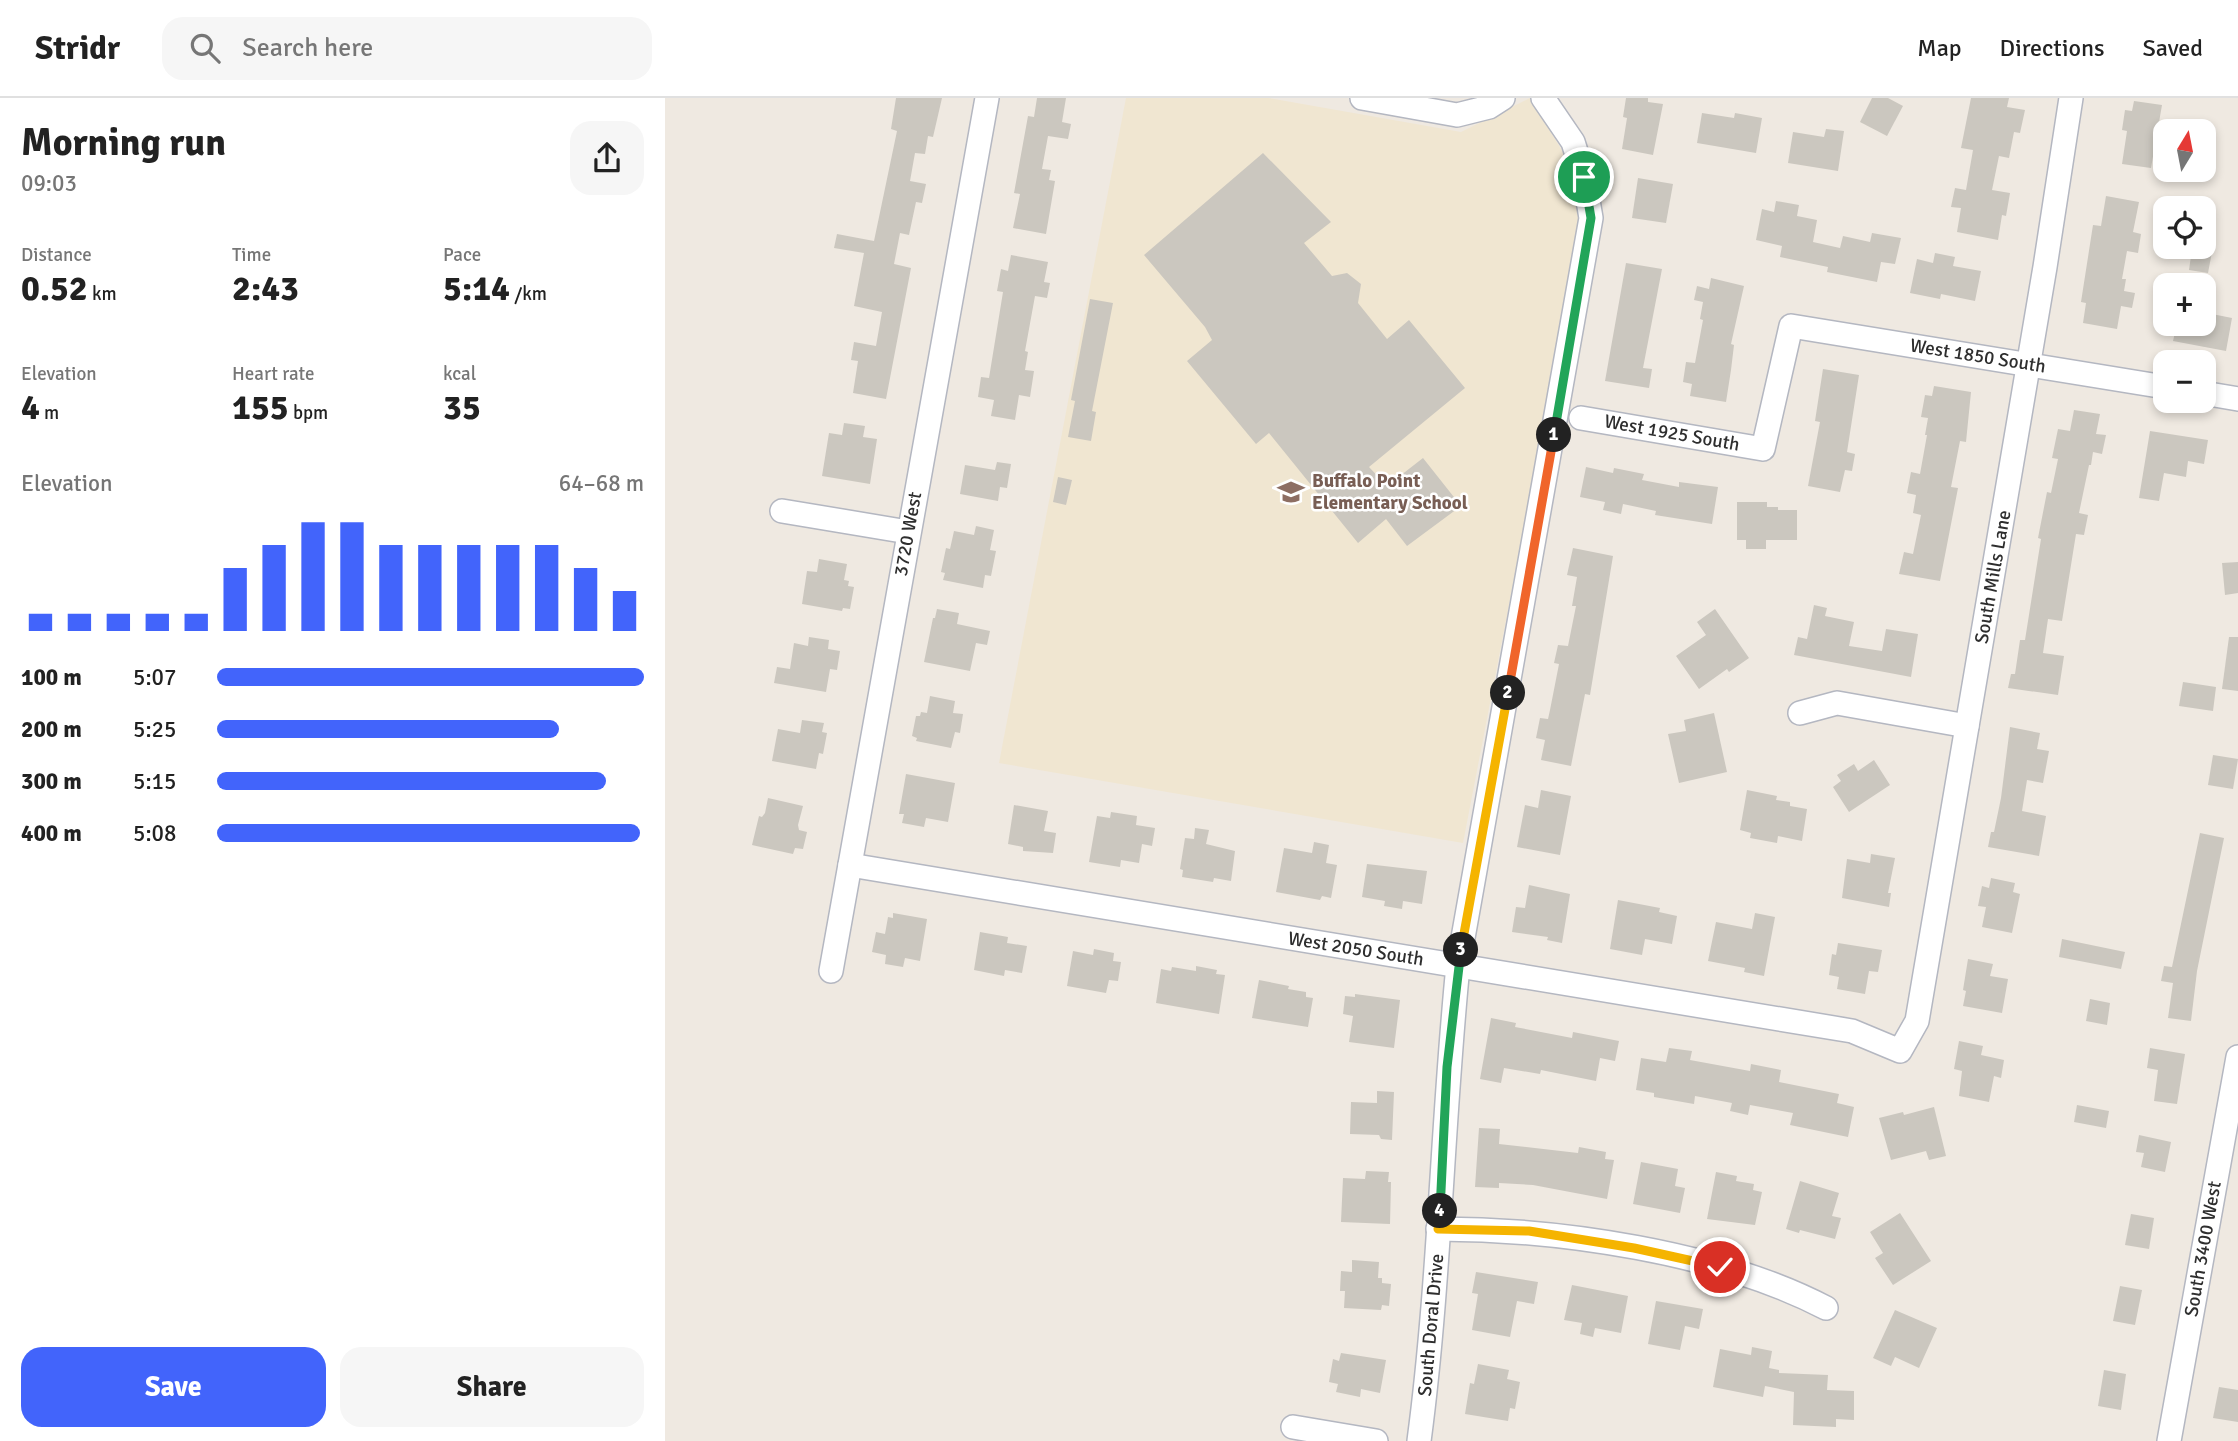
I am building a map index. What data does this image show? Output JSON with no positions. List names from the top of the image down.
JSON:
{
  "streets": {
    "street": [
      "West 1850 South",
      "West 1925 South",
      "3720 West",
      "South Mills Lane",
      "West 2050 South",
      "South 3400 West",
      "South Doral Drive"
    ]
  },
  "crossings": [
    ["West 1850 South", "West 1925 South"],
    ["West 1850 South", "South Mills Lane"],
    ["3720 West", "West 2050 South"],
    ["South Mills Lane", "West 2050 South"],
    ["West 2050 South", "South Doral Drive"]
  ],
  "places": {
    "school or university": ["Buffalo Point Elementary School"]
  },
  "north": "top",
  "page": {
    "header": "Stridr",
    "search": "Search here",
    "nav": ["Map", "Directions", "Saved"],
    "heading": ["Morning run", "09:03"],
    "map_buttons": ["+", "−"],
    "stats": [
      ["Distance", "0.52 km"],
      ["Time", "2:43"],
      ["Pace", "5:14 /km"],
      ["Elevation", "4 m"],
      ["Heart rate", "155 bpm"],
      ["kcal", "35"]
    ],
    "pins": [
      "1",
      "2",
      "3",
      "4"
    ],
    "chart": ["Elevation", "64–68 m"],
    "list": [
      {
        "name": "100 m",
        "note": "5:07"
      },
      {
        "name": "200 m",
        "note": "5:25"
      },
      {
        "name": "300 m",
        "note": "5:15"
      },
      {
        "name": "400 m",
        "note": "5:08"
      }
    ],
    "buttons": ["Save", "Share"]
  }
}
